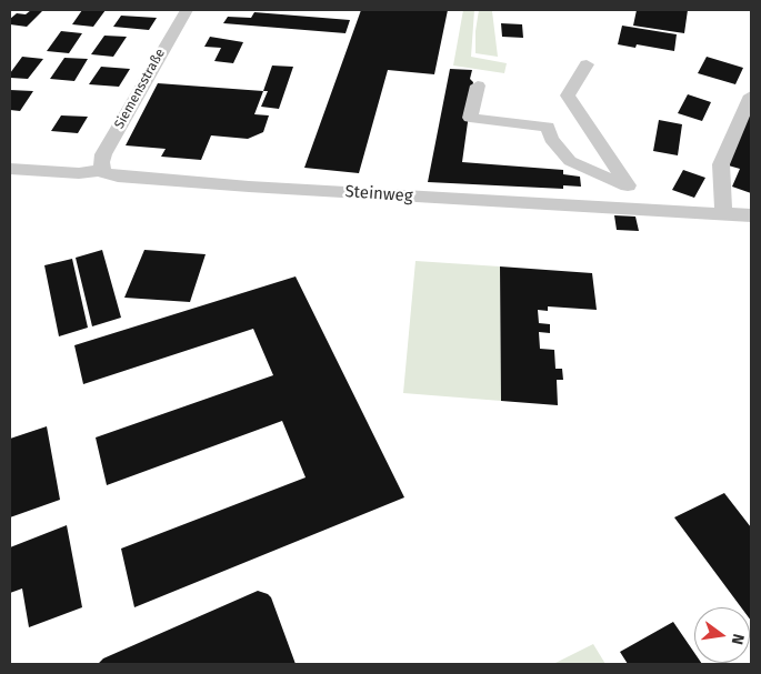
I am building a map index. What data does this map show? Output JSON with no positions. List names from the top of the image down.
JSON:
{
  "streets": {
    "street": ["Siemensstraße", "Steinweg"]
  },
  "crossings": [
    ["Siemensstraße", "Steinweg"]
  ],
  "north": "right"
}
